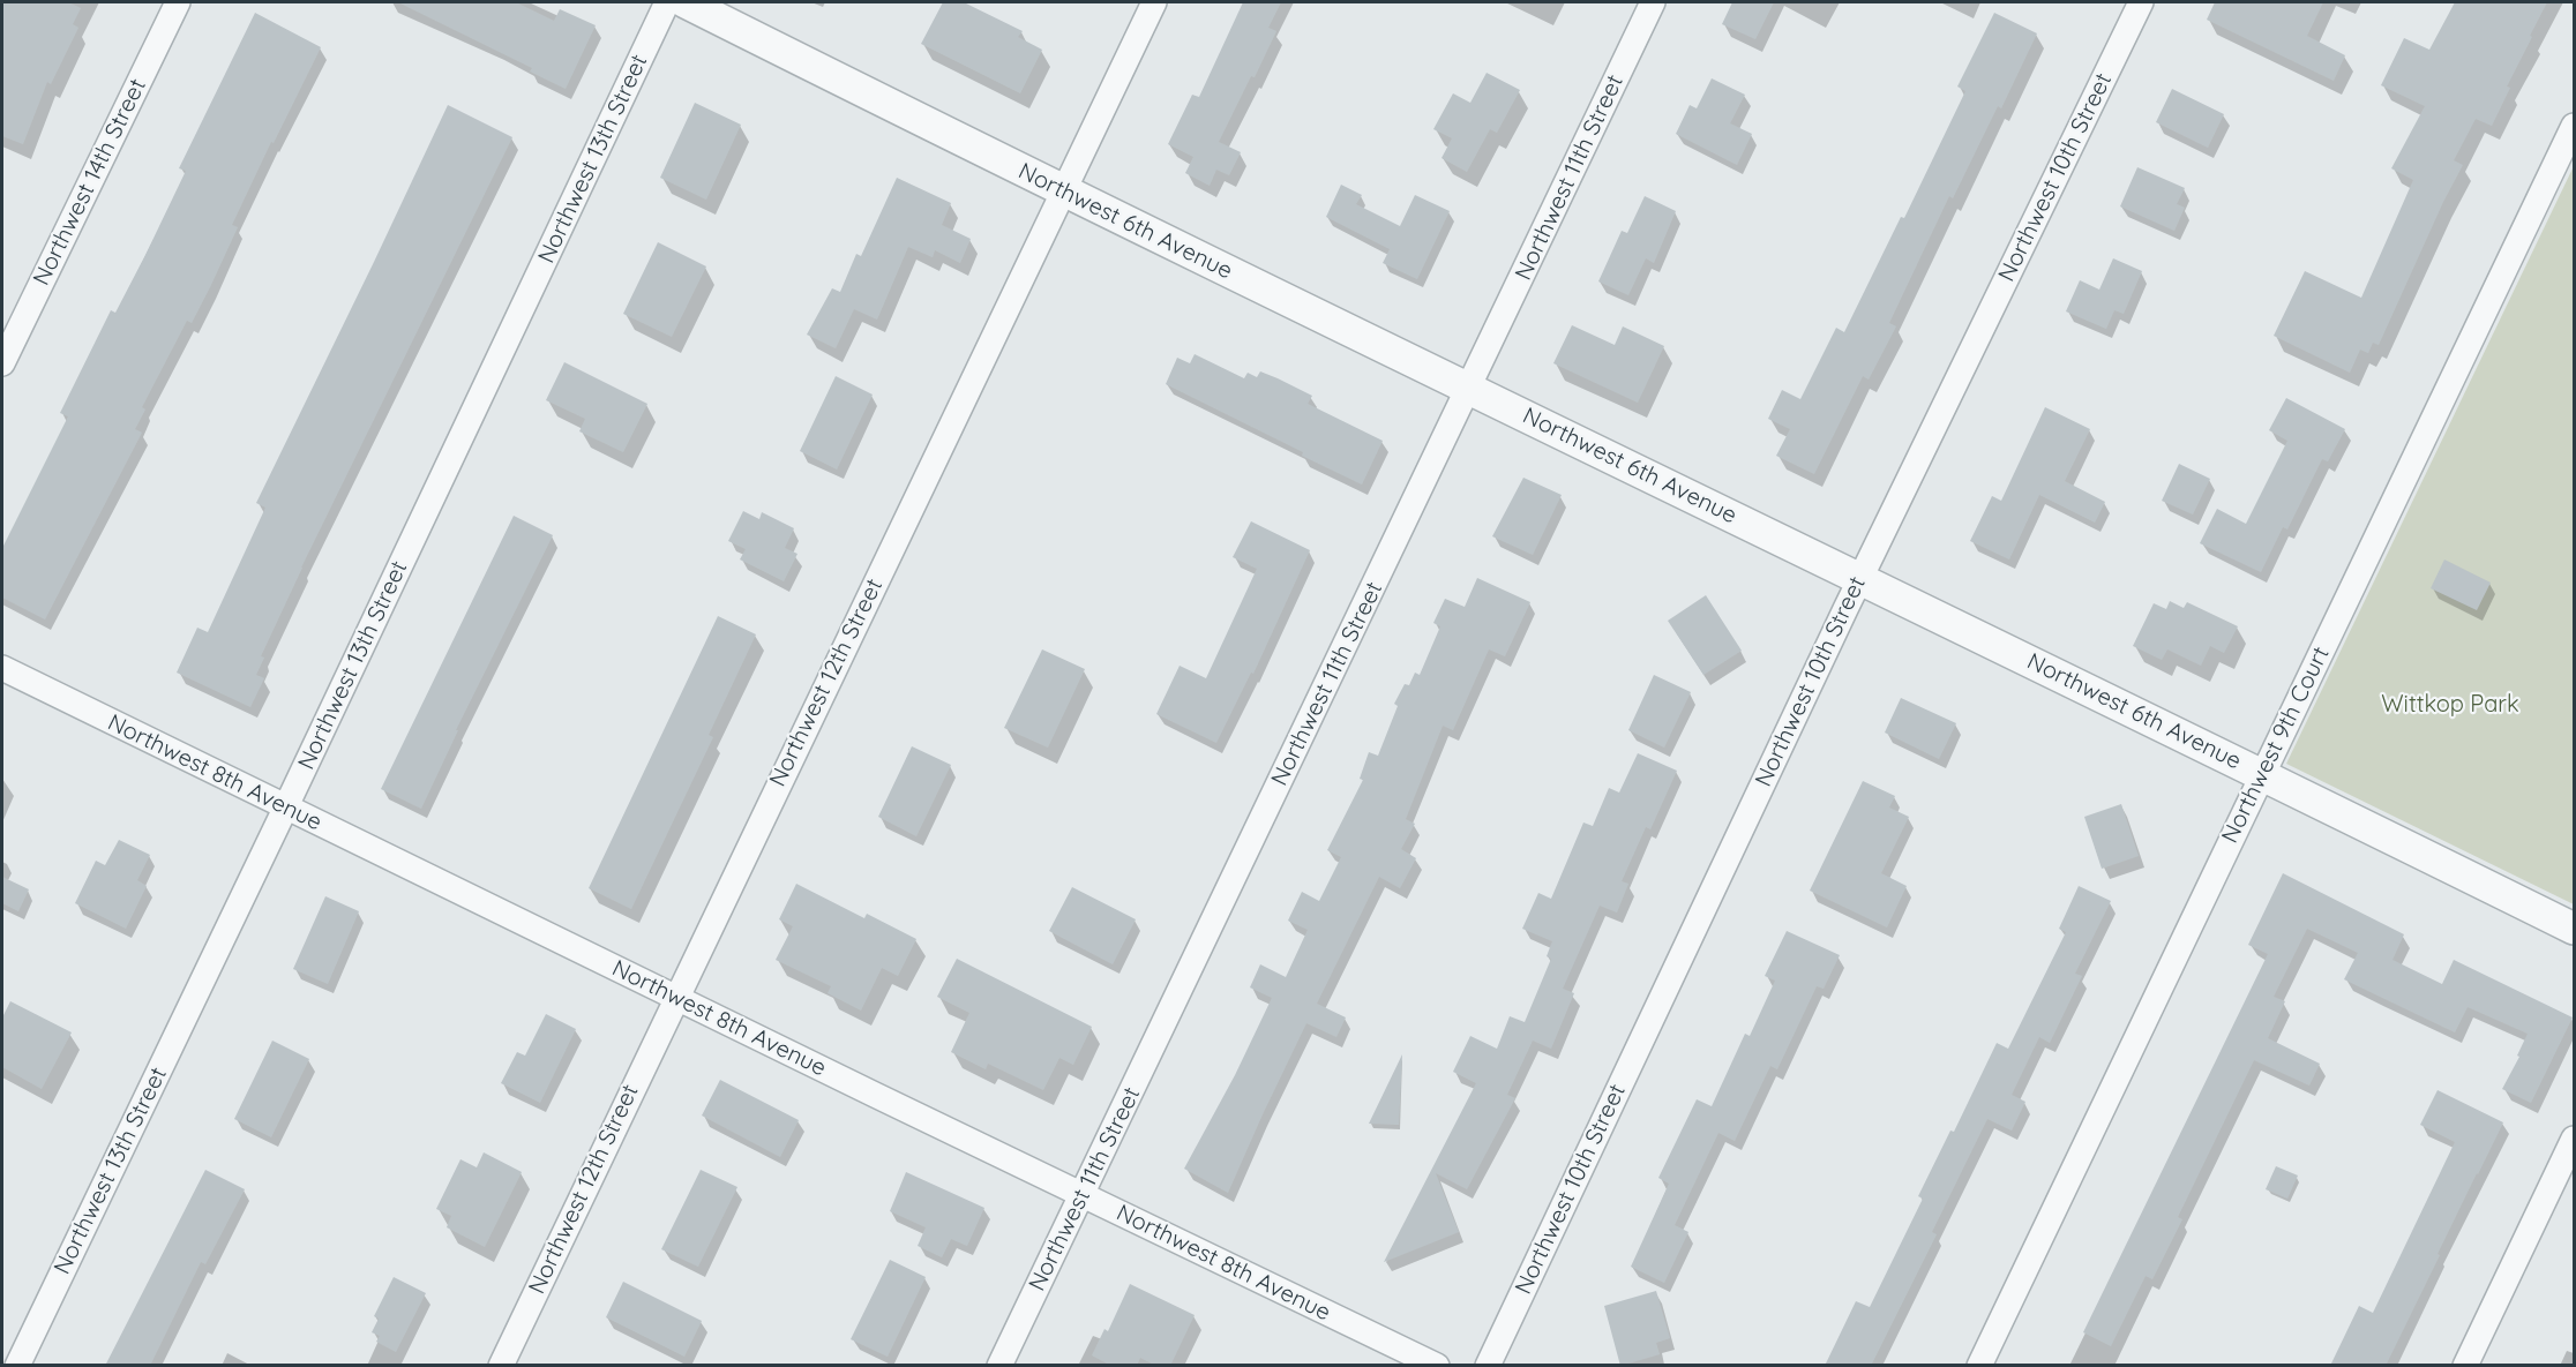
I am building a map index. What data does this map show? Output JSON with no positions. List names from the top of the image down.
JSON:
{
  "streets": {
    "street": [
      "Northwest 13th Street",
      "Northwest 11th Street",
      "Northwest 10th Street",
      "Northwest 14th Street",
      "Northwest 6th Avenue",
      "Northwest 12th Street",
      "Northwest 9th Court",
      "Northwest 8th Avenue"
    ]
  },
  "crossings": [
    ["Northwest 13th Street", "Northwest 8th Avenue"],
    ["Northwest 11th Street", "Northwest 6th Avenue"],
    ["Northwest 11th Street", "Northwest 8th Avenue"],
    ["Northwest 10th Street", "Northwest 6th Avenue"],
    ["Northwest 6th Avenue", "Northwest 12th Street"],
    ["Northwest 6th Avenue", "Northwest 9th Court"],
    ["Northwest 12th Street", "Northwest 8th Avenue"]
  ],
  "parks": ["Wittkop Park"]
}
